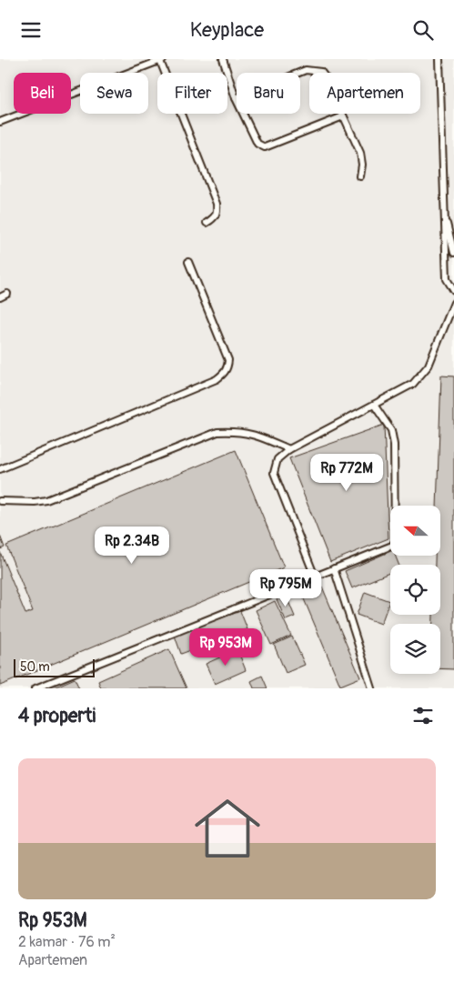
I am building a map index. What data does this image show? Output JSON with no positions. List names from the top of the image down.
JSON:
{
  "scale_bar": "50 m",
  "north": "left",
  "page": {
    "header": "Keyplace",
    "chip": [
      "Beli",
      "Sewa",
      "Filter",
      "Baru",
      "Apartemen"
    ],
    "price": [
      "Rp 772M",
      "Rp 2.34B",
      "Rp 795M",
      "Rp 953M"
    ],
    "scale": "50 m",
    "heading": "4 properti",
    "list": [
      {
        "name": "Rp 953M",
        "note": "2 kamar · 76 m² · Apartemen"
      }
    ]
  }
}
